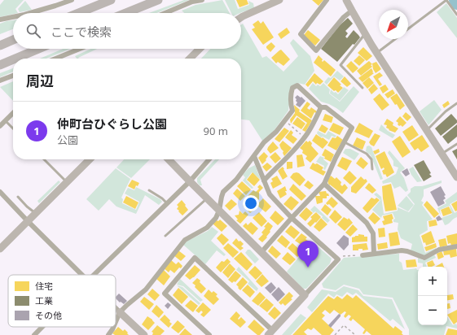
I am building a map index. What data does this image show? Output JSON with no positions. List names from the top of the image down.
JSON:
{
  "legend": ["住宅", "工業", "その他"],
  "north": "bottom left",
  "page": {
    "search": "ここで検索",
    "heading": "周辺",
    "list": [
      {
        "mark": "1",
        "name": "仲町台ひぐらし公園",
        "note": "公園",
        "value": "90 m"
      }
    ],
    "pins": "1",
    "map_buttons": ["+", "−"]
  }
}
